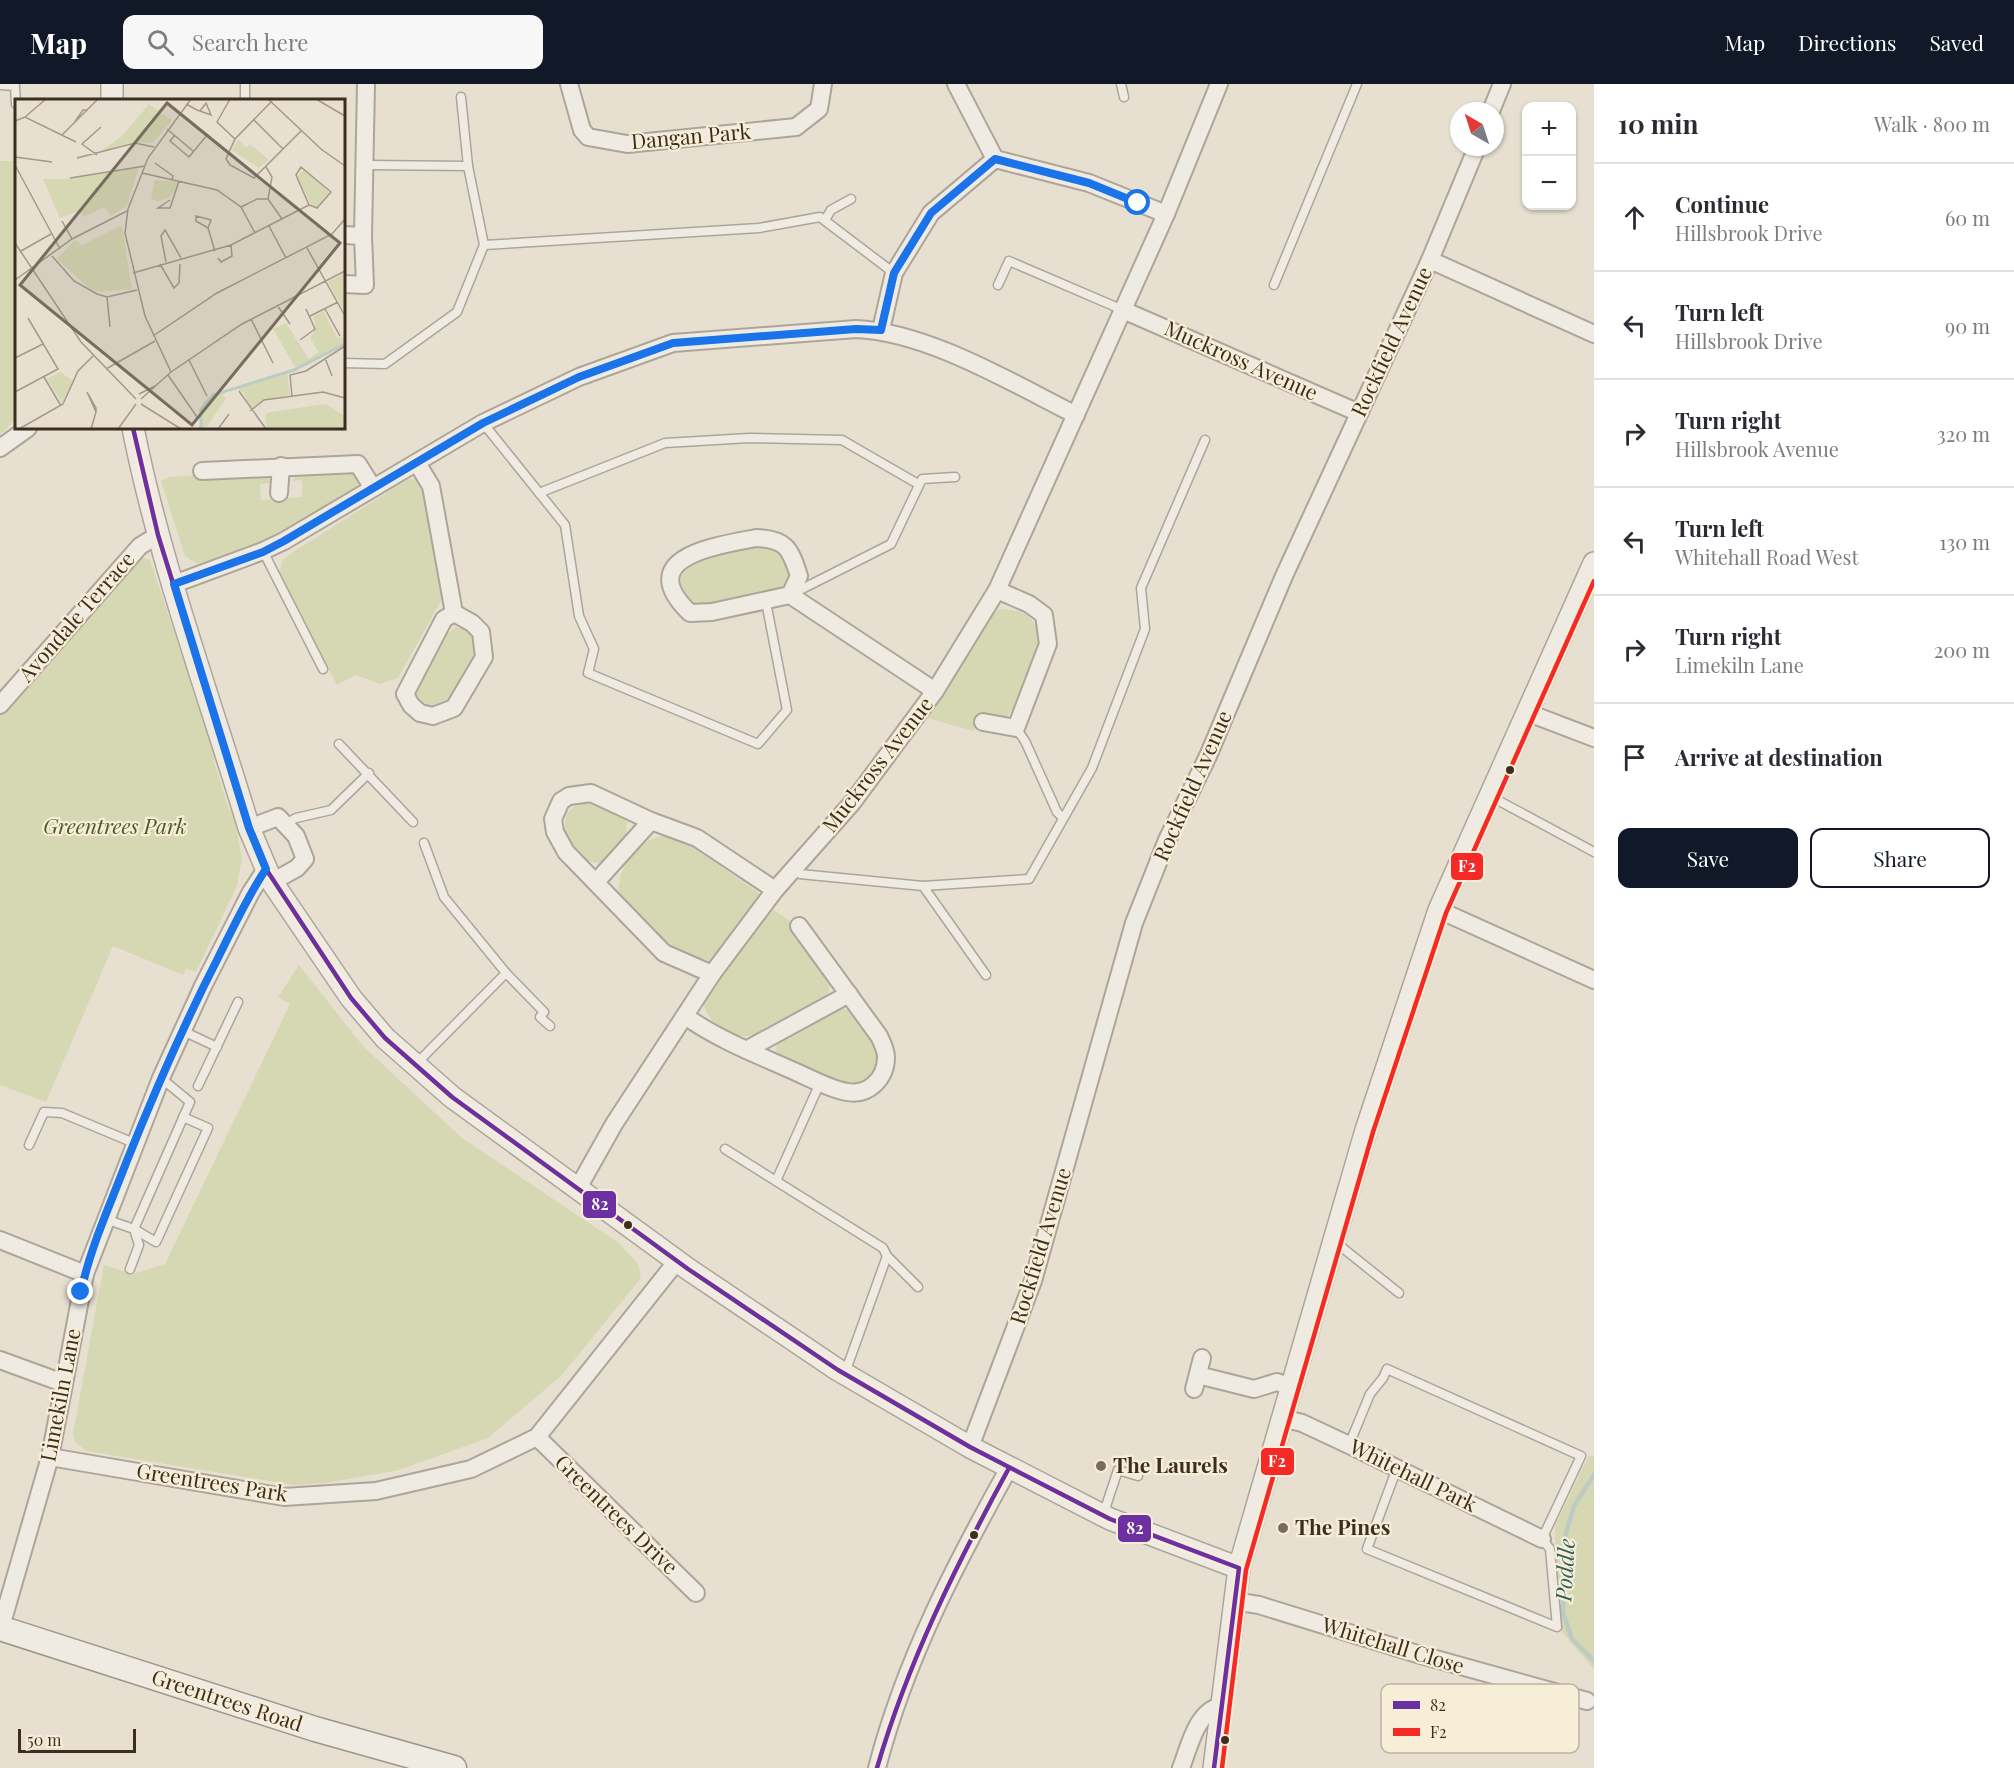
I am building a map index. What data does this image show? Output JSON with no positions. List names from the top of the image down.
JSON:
{
  "streets": {
    "main road": ["Greentrees Road"],
    "street": [
      "Dangan Park",
      "Rockfield Avenue",
      "Muckross Avenue",
      "Avondale Terrace",
      "Limekiln Lane",
      "Whitehall Park",
      "Greentrees Park",
      "Greentrees Drive",
      "Whitehall Close"
    ]
  },
  "crossings": [
    ["Rockfield Avenue", "Muckross Avenue"],
    ["Limekiln Lane", "Greentrees Park"],
    ["Limekiln Lane", "Greentrees Road"],
    ["Greentrees Park", "Greentrees Drive"]
  ],
  "water": ["Poddle"],
  "parks": ["Greentrees Park"],
  "places": ["The Laurels", "The Pines"],
  "lines": ["transit line 82", "transit line F2"],
  "legend": ["82", "F2"],
  "scale_bar": "50 m",
  "north": "top left",
  "page": {
    "header": "Map",
    "search": "Search here",
    "nav": ["Map", "Directions", "Saved"],
    "heading": ["10 min", "Walk · 800 m"],
    "map_buttons": ["+", "−"],
    "list": [
      ["Continue", "Hillsbrook Drive", "60 m"],
      ["Turn left", "Hillsbrook Drive", "90 m"],
      ["Turn right", "Hillsbrook Avenue", "320 m"],
      ["Turn left", "Whitehall Road West", "130 m"],
      ["Turn right", "Limekiln Lane", "200 m"],
      "Arrive at destination"
    ],
    "buttons": ["Save", "Share"],
    "scale": "50 m"
  }
}
